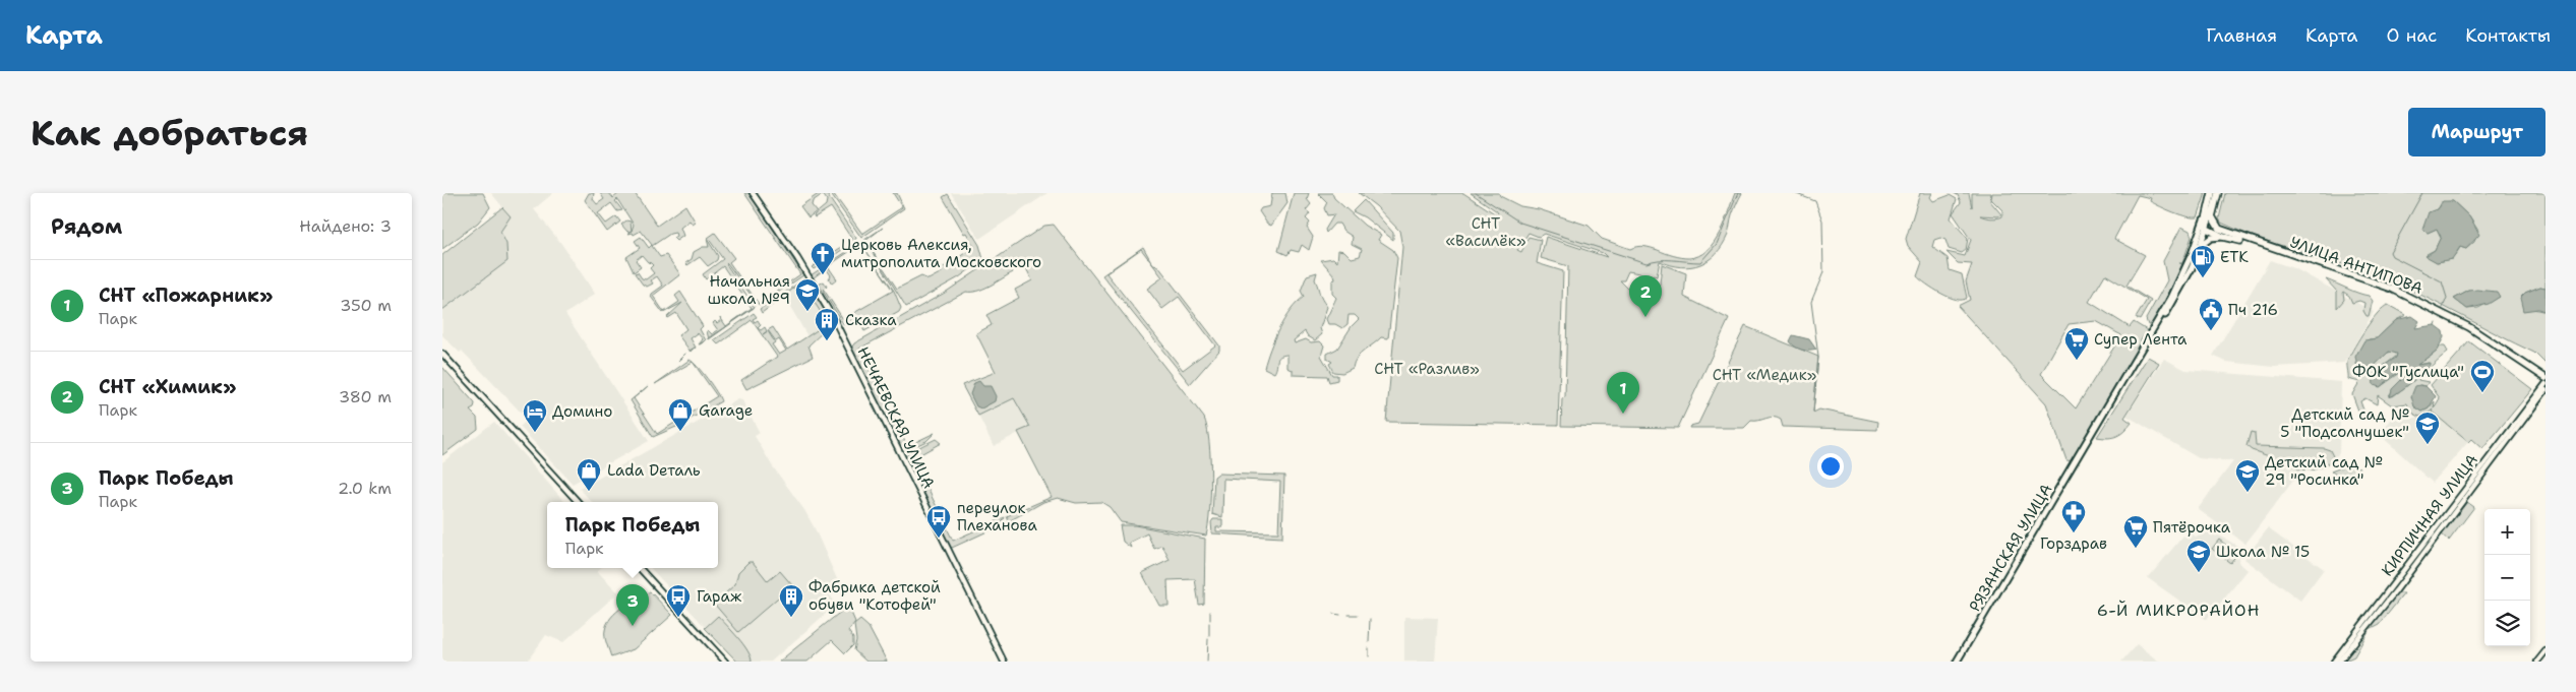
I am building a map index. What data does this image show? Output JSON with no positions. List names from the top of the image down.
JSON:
{
  "streets": {
    "main road": ["УЛИЦА АНТИПОВА", "РЯЗАНСКАЯ УЛИЦА"],
    "street": ["НЕЧАЕВСКАЯ УЛИЦА", "КИРПИЧНАЯ УЛИЦА"]
  },
  "crossings": [
    ["УЛИЦА АНТИПОВА", "РЯЗАНСКАЯ УЛИЦА"]
  ],
  "districts": ["6-Й МИКРОРАЙОН"],
  "parks": ["СНТ «Василёк»", "СНТ «Разлив»", "СНТ «Медик»"],
  "places": {
    "church": ["Церковь Алексия, митрополита Московского"],
    "fuel station": ["ЕТК"],
    "school or university": [
      "Начальная школа №9",
      "Детский сад № 5 \"Подсолнушек\"",
      "Детский сад № 29 \"Росинка\"",
      "Школа № 15"
    ],
    "public building": ["Пч 216"],
    "building": ["Сказка", "Фабрика детской обуви \"Котофей\""],
    "supermarket": ["Супер Лента", "Пятёрочка"],
    "sports": ["ФОК \"Гуслица\""],
    "shop": ["Garage", "Lada Dеталь"],
    "hotel": ["Домино"],
    "pharmacy": ["Горздрав"],
    "bus stop": ["переулок Плеханова", "Гараж"]
  },
  "page": {
    "header": "Карта",
    "nav": [
      "Главная",
      "Карта",
      "О нас",
      "Контакты"
    ],
    "buttons": "Маршрут",
    "title": "Как добраться",
    "heading": ["Рядом", "Найдено: 3"],
    "list": [
      {
        "mark": "1",
        "name": "СНТ «Пожарник»",
        "note": "Парк",
        "value": "350 m"
      },
      {
        "mark": "2",
        "name": "СНТ «Химик»",
        "note": "Парк",
        "value": "380 m"
      },
      {
        "mark": "3",
        "name": "Парк Победы",
        "note": "Парк",
        "value": "2.0 km"
      }
    ],
    "pins": ["2", "1", "3"],
    "popup": ["Парк Победы", "Парк"],
    "map_buttons": ["+", "−"]
  }
}
